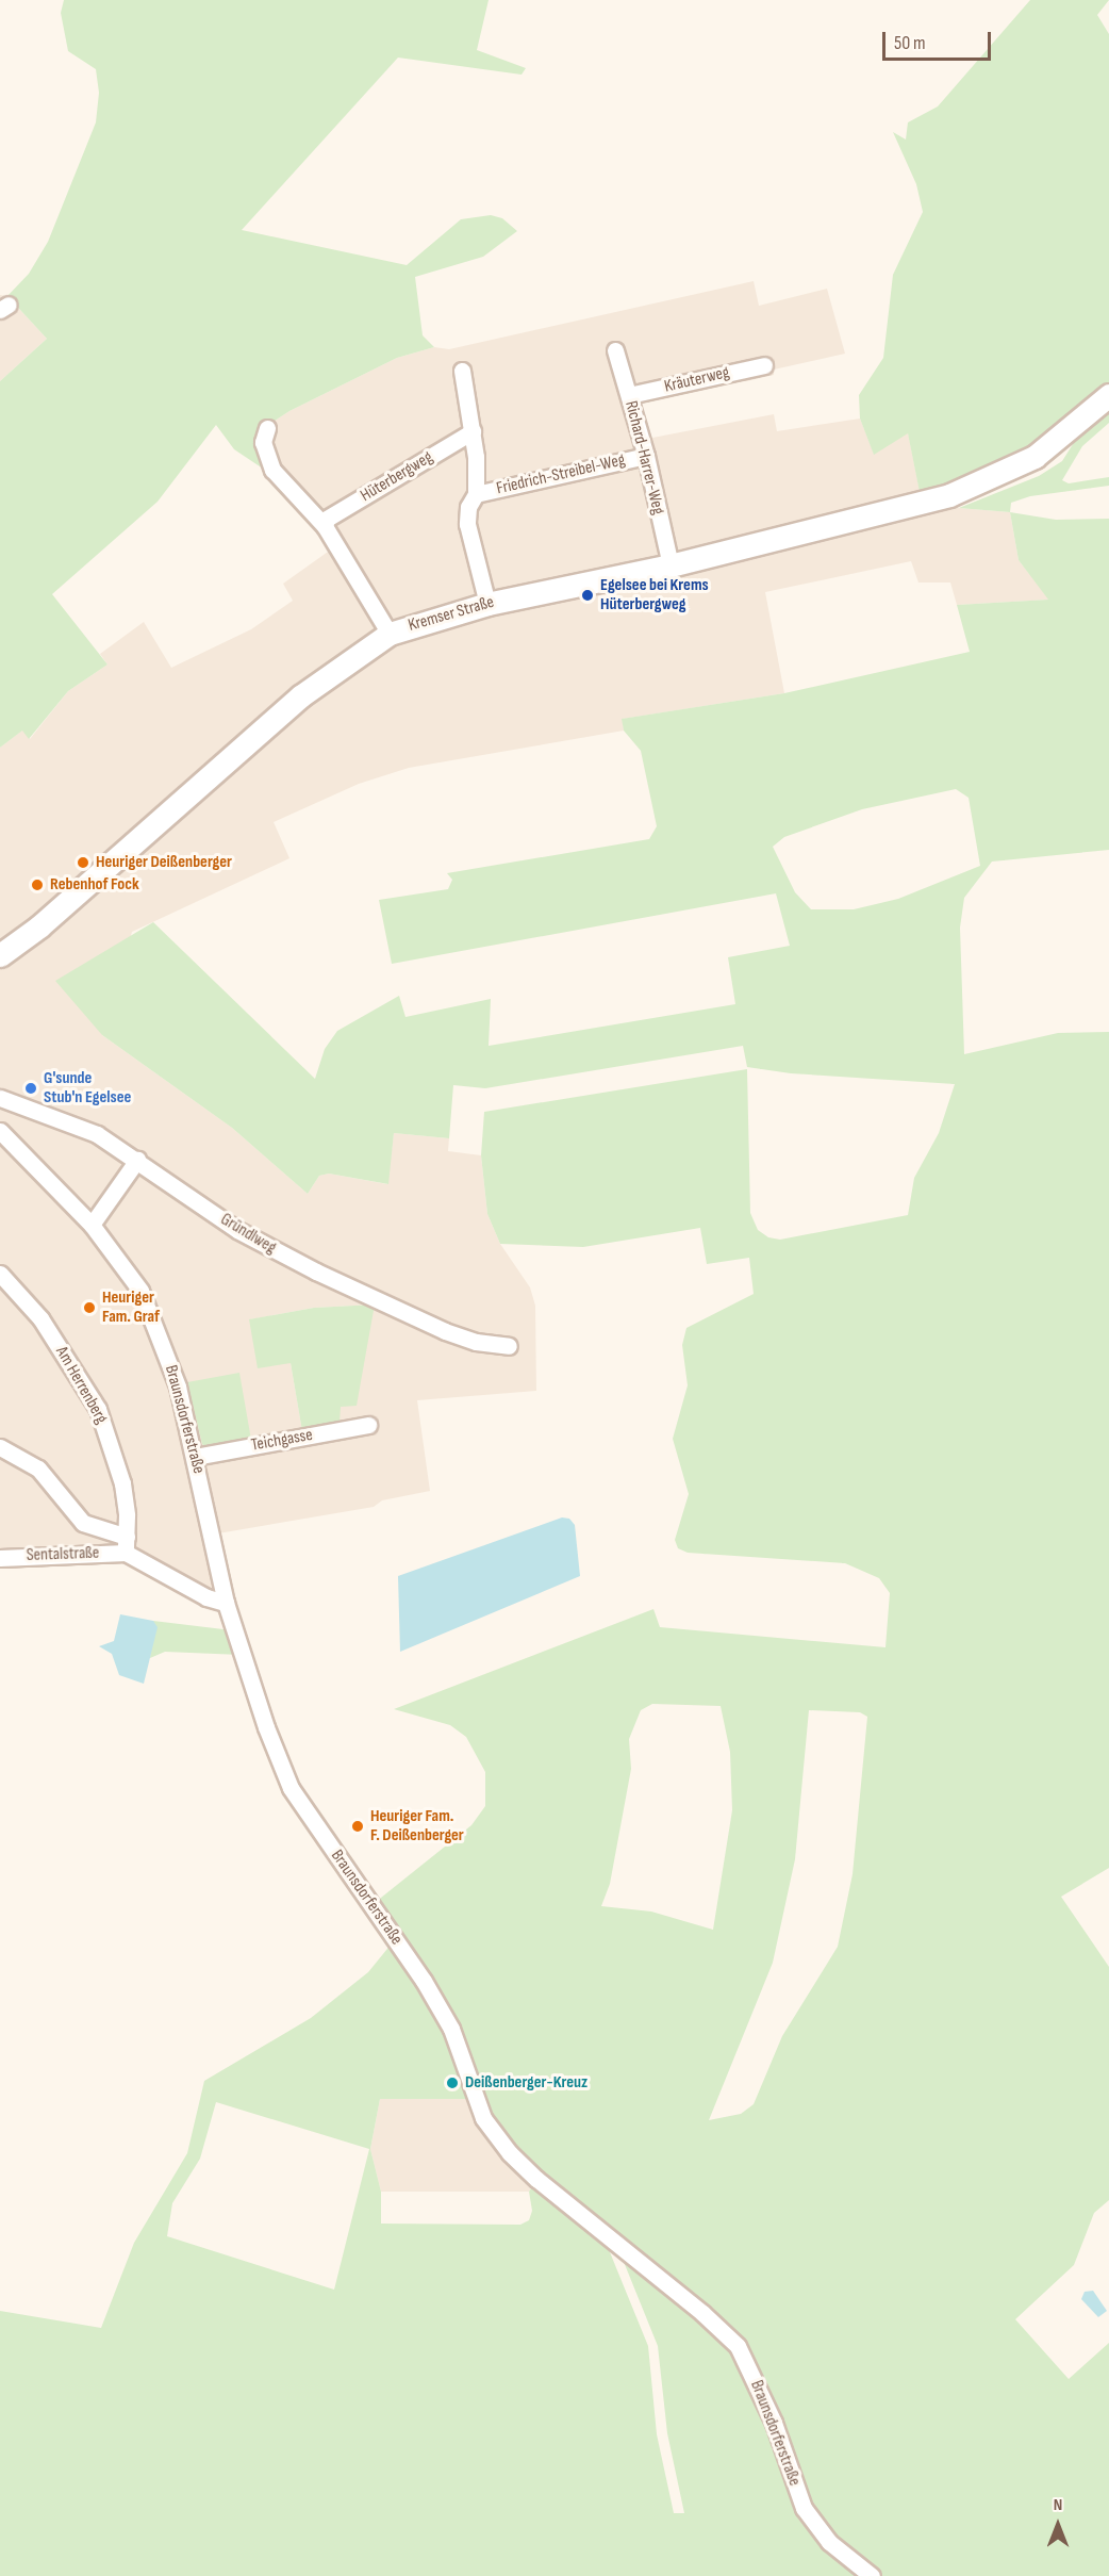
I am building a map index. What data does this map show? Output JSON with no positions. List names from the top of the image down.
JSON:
{
  "streets": {
    "street": [
      "Kräuterweg",
      "Richard-Harrer-Weg",
      "Friedrich-Streibel-Weg",
      "Hüterbergweg",
      "Kremser Straße",
      "Gründlweg",
      "Am Herrenberg",
      "Braunsdorferstraße",
      "Teichgasse",
      "Sentalstraße"
    ]
  },
  "crossings": [
    ["Kräuterweg", "Richard-Harrer-Weg"],
    ["Richard-Harrer-Weg", "Friedrich-Streibel-Weg"],
    ["Richard-Harrer-Weg", "Kremser Straße"],
    ["Am Herrenberg", "Sentalstraße"],
    ["Braunsdorferstraße", "Teichgasse"]
  ],
  "places": [
    "Egelsee bei Krems Hüterbergweg",
    "Heuriger Deißenberger",
    "Rebenhof Fock",
    "G'sunde Stub'n Egelsee",
    "Heuriger Fam. Graf",
    "Heuriger Fam. F. Deißenberger",
    "Deißenberger-Kreuz"
  ],
  "scale_bar": "50 m",
  "north": "top"
}
